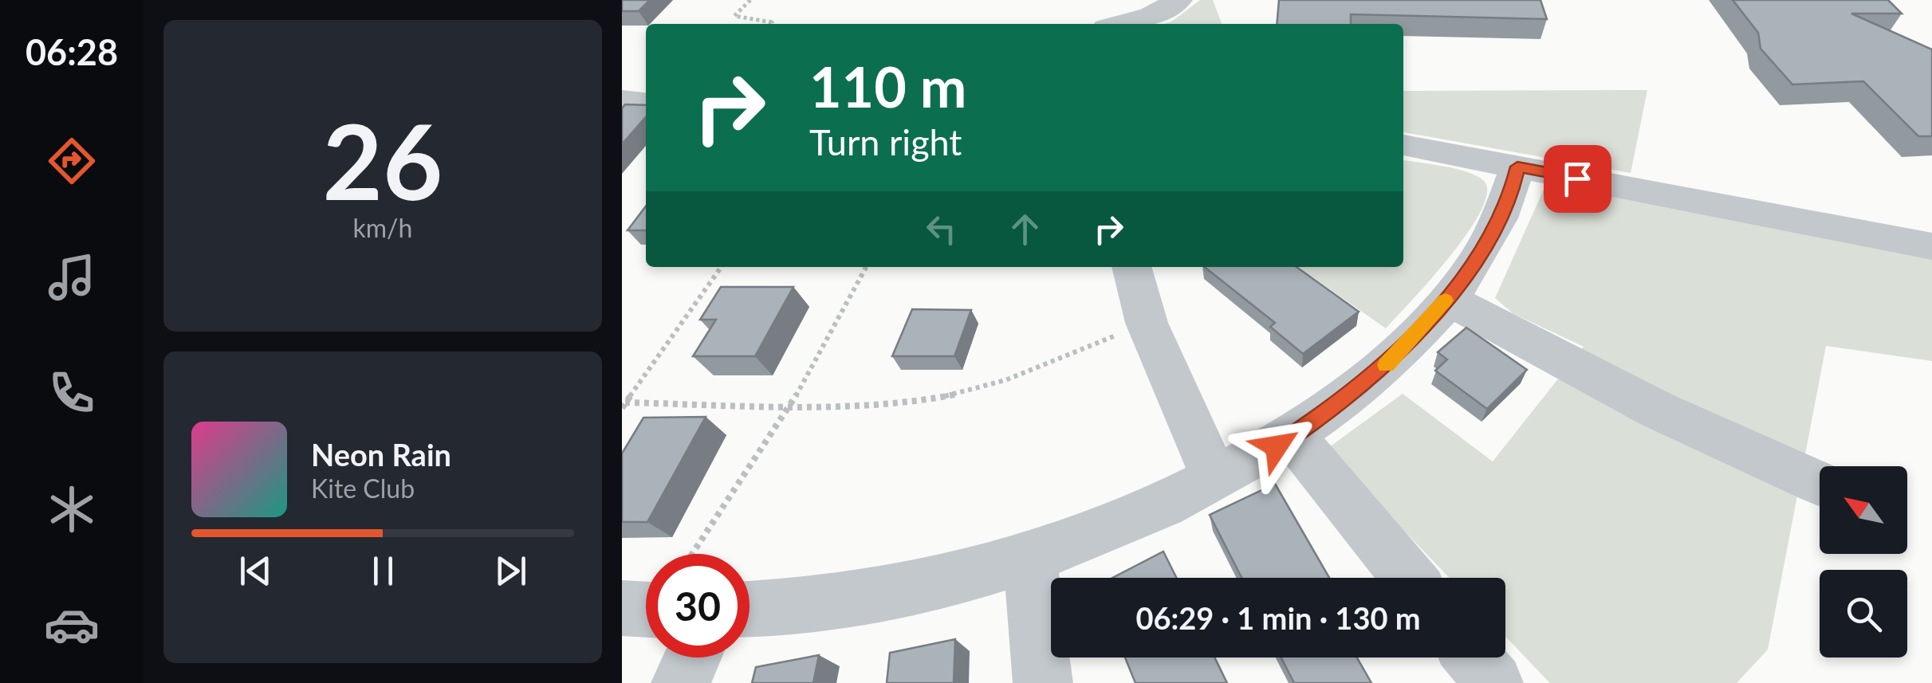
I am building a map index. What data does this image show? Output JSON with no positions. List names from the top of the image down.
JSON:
{
  "north": "top left",
  "page": {
    "tabs": "06:28",
    "tile": ["26", "km/h"],
    "turn": ["110 m", "Turn right"],
    "song": ["Neon Rain", "Kite Club"],
    "limit": "30",
    "trip": "06:29 · 1 min · 130 m"
  }
}
